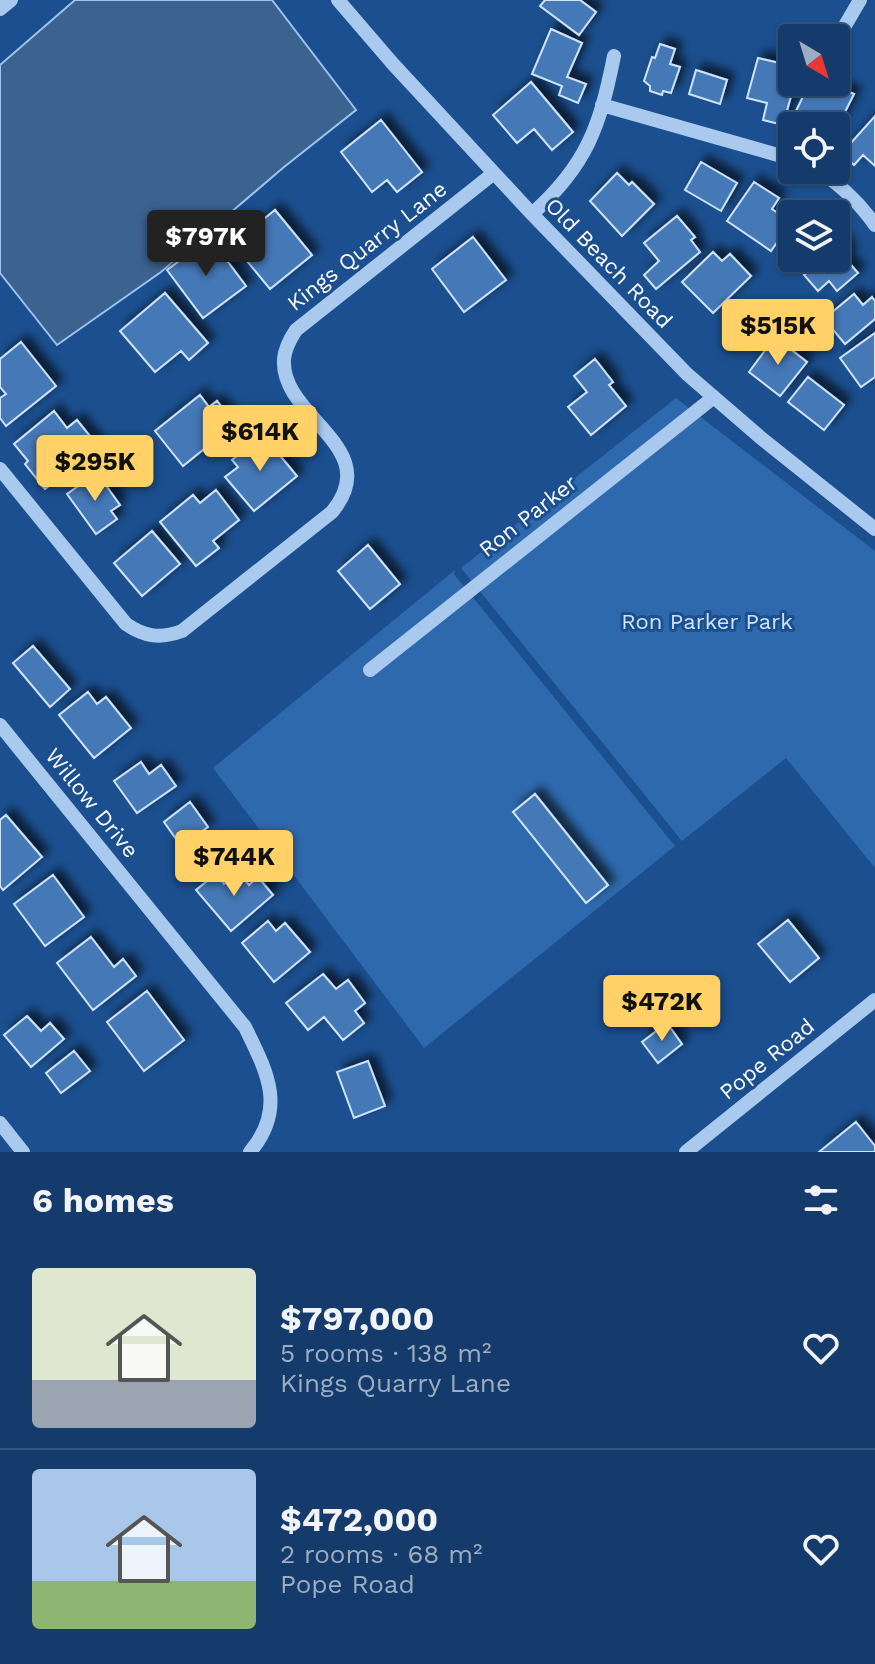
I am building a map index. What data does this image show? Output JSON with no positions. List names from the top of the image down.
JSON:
{
  "streets": {
    "street": [
      "Kings Quarry Lane",
      "Old Beach Road",
      "Ron Parker",
      "Willow Drive",
      "Pope Road"
    ]
  },
  "crossings": [
    ["Kings Quarry Lane", "Old Beach Road"],
    ["Old Beach Road", "Ron Parker"]
  ],
  "parks": ["Ron Parker Park"],
  "north": "bottom right",
  "page": {
    "price": [
      "$797K",
      "$515K",
      "$614K",
      "$295K",
      "$744K",
      "$472K"
    ],
    "heading": "6 homes",
    "list": [
      {
        "name": "$797,000",
        "note": "5 rooms · 138 m² · Kings Quarry Lane"
      },
      {
        "name": "$472,000",
        "note": "2 rooms · 68 m² · Pope Road"
      }
    ]
  }
}
